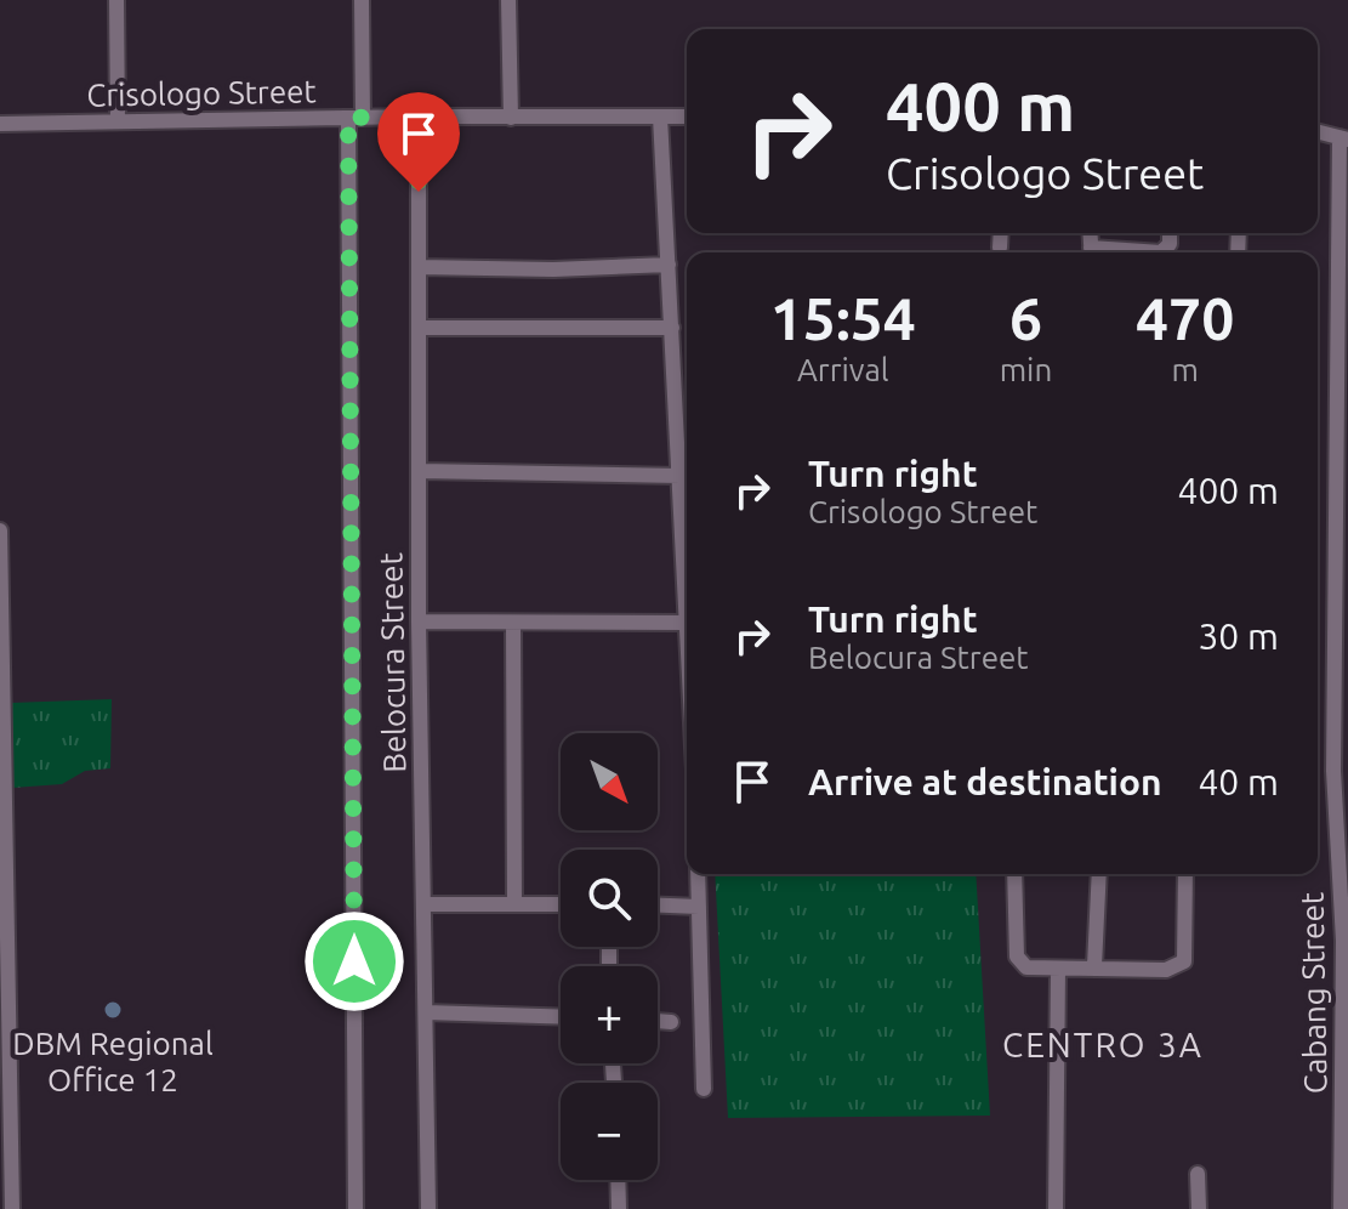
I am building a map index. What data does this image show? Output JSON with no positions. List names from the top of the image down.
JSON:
{
  "streets": {
    "street": ["Crisologo Street", "Belocura Street", "Cabang Street"]
  },
  "crossings": [
    ["Crisologo Street", "Belocura Street"]
  ],
  "districts": ["CENTRO 3A"],
  "places": ["DBM Regional Office 12"],
  "north": "bottom right",
  "page": {
    "turn": ["400 m", "Crisologo Street"],
    "eta": [
      "15:54",
      "Arrival",
      "6",
      "min",
      "470",
      "m"
    ],
    "list": [
      {
        "name": "Turn right",
        "note": "Crisologo Street",
        "value": "400 m"
      },
      {
        "name": "Turn right",
        "note": "Belocura Street",
        "value": "30 m"
      },
      {
        "name": "Arrive at destination",
        "value": "40 m"
      }
    ],
    "map_buttons": ["+", "−"]
  }
}
